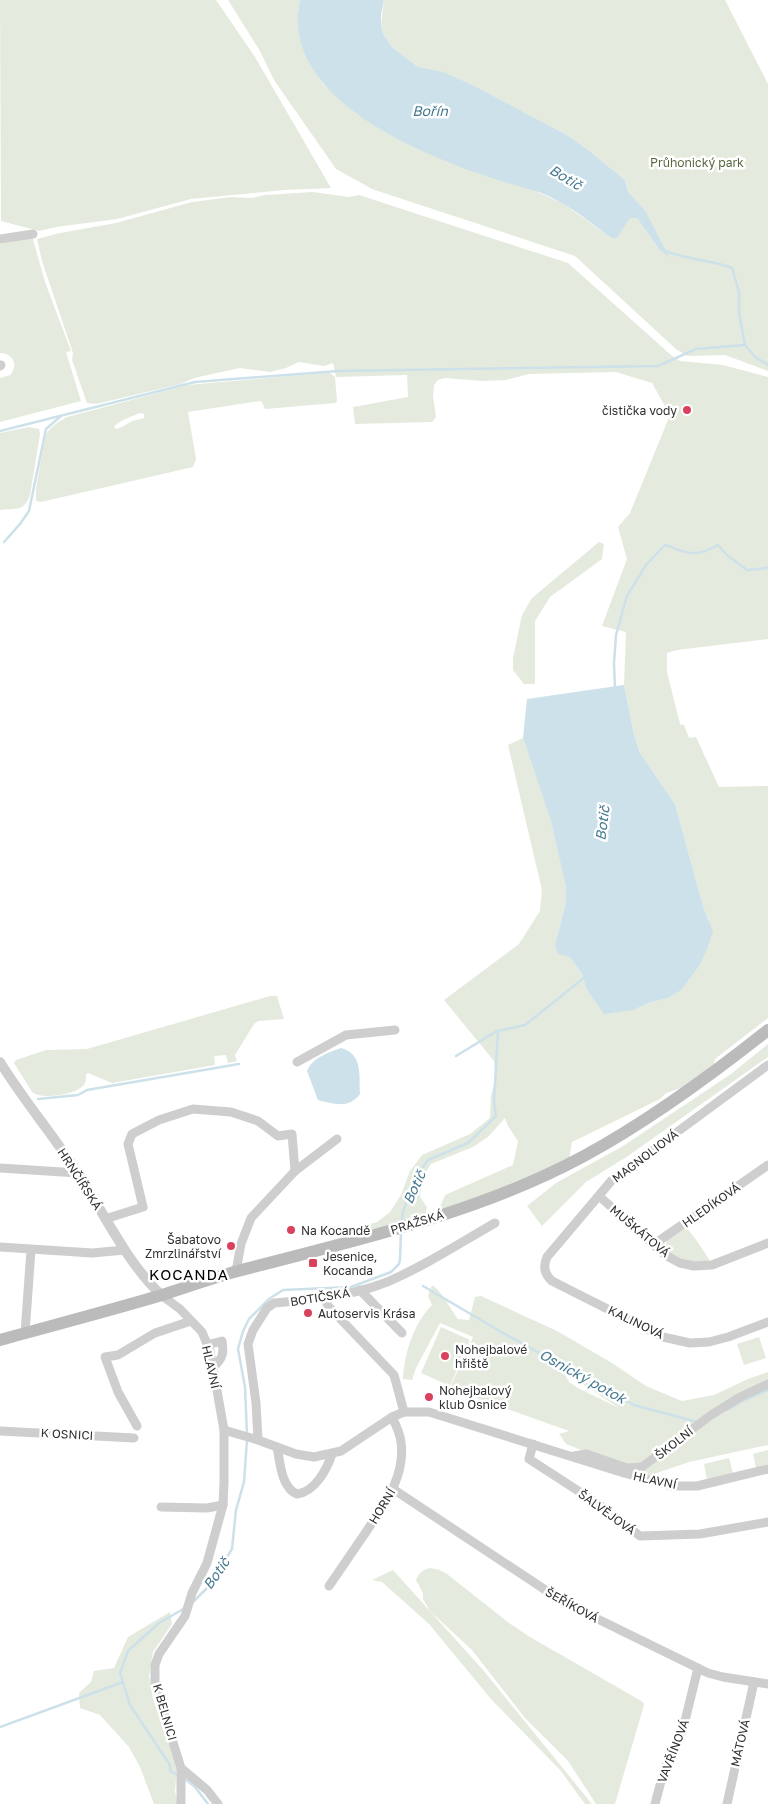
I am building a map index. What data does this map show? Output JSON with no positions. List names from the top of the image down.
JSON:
{
  "streets": {
    "main road": ["PRAŽSKÁ"],
    "street": [
      "MAGNOLIOVÁ",
      "HRNČÍŘSKÁ",
      "HLEDÍKOVÁ",
      "MUŠKÁTOVÁ",
      "BOTIČSKÁ",
      "KALINOVÁ",
      "HLAVNÍ",
      "K OSNICI",
      "ŠKOLNÍ",
      "HORNÍ",
      "ŠALVĚJOVÁ",
      "ŠEŘÍKOVÁ",
      "K BELNICI",
      "MÁTOVÁ",
      "VAVŘÍNOVÁ"
    ]
  },
  "crossings": [
    ["MAGNOLIOVÁ", "MUŠKÁTOVÁ"],
    ["MAGNOLIOVÁ", "KALINOVÁ"],
    ["HRNČÍŘSKÁ", "PRAŽSKÁ"],
    ["HRNČÍŘSKÁ", "HLAVNÍ"],
    ["HLEDÍKOVÁ", "MUŠKÁTOVÁ"],
    ["PRAŽSKÁ", "HLAVNÍ"],
    ["BOTIČSKÁ", "HORNÍ"],
    ["HLAVNÍ", "ŠKOLNÍ"],
    ["HLAVNÍ", "K BELNICI"],
    ["HORNÍ", "ŠEŘÍKOVÁ"],
    ["ŠEŘÍKOVÁ", "MÁTOVÁ"],
    ["ŠEŘÍKOVÁ", "VAVŘÍNOVÁ"]
  ],
  "districts": ["KOCANDA"],
  "water": ["Bořín", "Botič", "Osnický potok"],
  "parks": ["Průhonický park"],
  "places": {
    "other": [
      "čistička vody",
      "Na Kocandě",
      "Šabatovo Zmrzlinářství",
      "Autoservis Krása",
      "Nohejbalové hřiště",
      "Nohejbalový klub Osnice"
    ],
    "transit": ["Jesenice, Kocanda"]
  }
}
